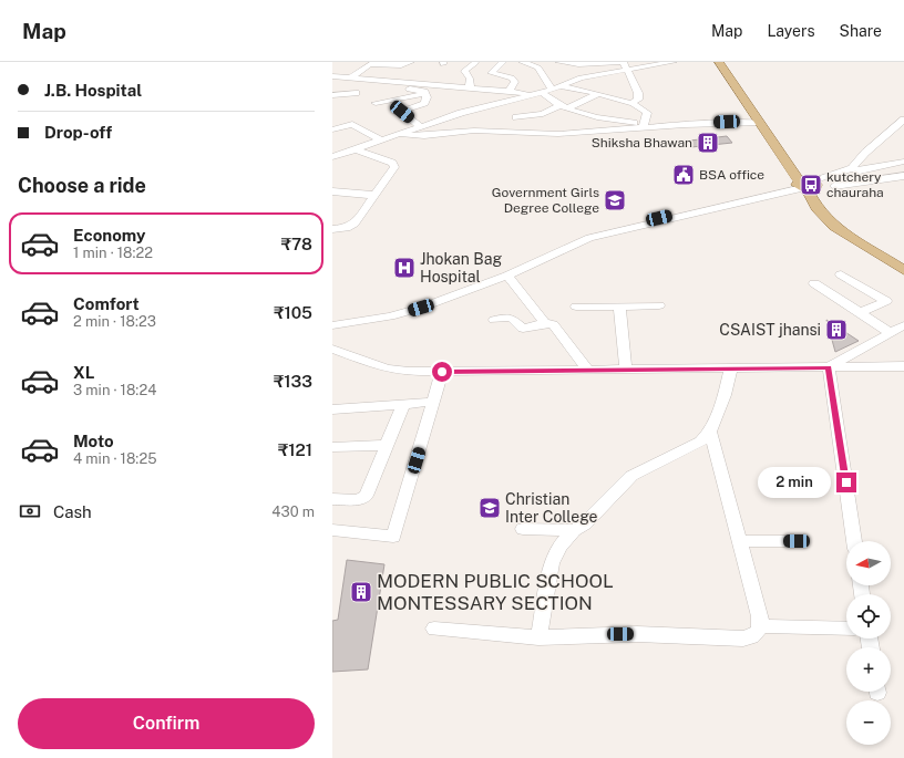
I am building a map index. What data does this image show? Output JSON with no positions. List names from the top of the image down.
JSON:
{
  "places": {
    "building": ["Shiksha Bhawan", "CSAIST jhansi", "MODERN PUBLIC SCHOOL MONTESSARY SECTION"],
    "public building": ["BSA office"],
    "bus stop": ["kutchery chauraha"],
    "school or university": ["Government Girls Degree College", "Christian Inter College"],
    "hospital": ["Jhokan Bag Hospital"]
  },
  "north": "left",
  "page": {
    "header": "Map",
    "nav": ["Map", "Layers", "Share"],
    "banner": ["J.B. Hospital", "Drop-off"],
    "heading": "Choose a ride",
    "list": [
      {
        "name": "Economy",
        "note": "1 min · 18:22",
        "value": "₹78"
      },
      {
        "name": "Comfort",
        "note": "2 min · 18:23",
        "value": "₹105"
      },
      {
        "name": "XL",
        "note": "3 min · 18:24",
        "value": "₹133"
      },
      {
        "name": "Moto",
        "note": "4 min · 18:25",
        "value": "₹121"
      }
    ],
    "bubble": "2 min",
    "pay": ["Cash", "430 m"],
    "map_buttons": ["+", "−"],
    "buttons": "Confirm"
  }
}
